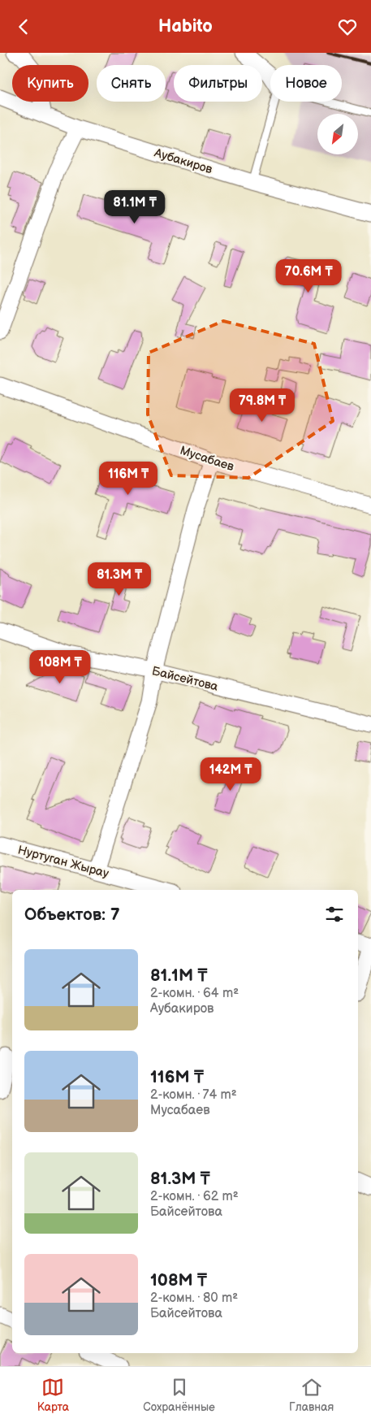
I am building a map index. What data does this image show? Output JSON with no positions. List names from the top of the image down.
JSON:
{
  "streets": {
    "street": [
      "Аубакиров",
      "Мусабаев",
      "Байсейтова",
      "Нуртуган Жырау"
    ]
  },
  "north": "bottom left",
  "page": {
    "header": "Habito",
    "chip": [
      "Купить",
      "Снять",
      "Фильтры",
      "Новое"
    ],
    "price": [
      "81.1M ₸",
      "70.6M ₸",
      "79.8M ₸",
      "116M ₸",
      "81.3M ₸",
      "108M ₸",
      "142M ₸"
    ],
    "heading": "Объектов: 7",
    "list": [
      {
        "name": "81.1M ₸",
        "note": "2-комн. · 64 m² · Аубакиров"
      },
      {
        "name": "116M ₸",
        "note": "2-комн. · 74 m² · Мусабаев"
      },
      {
        "name": "81.3M ₸",
        "note": "2-комн. · 62 m² · Байсейтова"
      },
      {
        "name": "108M ₸",
        "note": "2-комн. · 80 m² · Байсейтова"
      }
    ],
    "tabs": ["Карта", "Сохранённые", "Главная"]
  }
}
